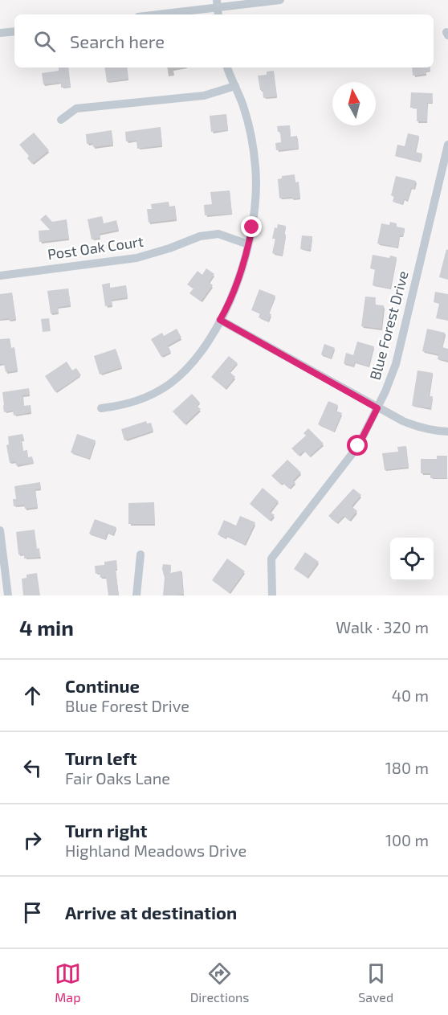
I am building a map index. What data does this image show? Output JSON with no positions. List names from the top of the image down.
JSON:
{
  "streets": {
    "street": ["Post Oak Court", "Blue Forest Drive"]
  },
  "north": "top",
  "page": {
    "search": "Search here",
    "heading": ["4 min", "Walk · 320 m"],
    "list": [
      ["Continue", "Blue Forest Drive", "40 m"],
      ["Turn left", "Fair Oaks Lane", "180 m"],
      ["Turn right", "Highland Meadows Drive", "100 m"],
      "Arrive at destination"
    ],
    "nav": ["Map", "Directions", "Saved"]
  }
}
